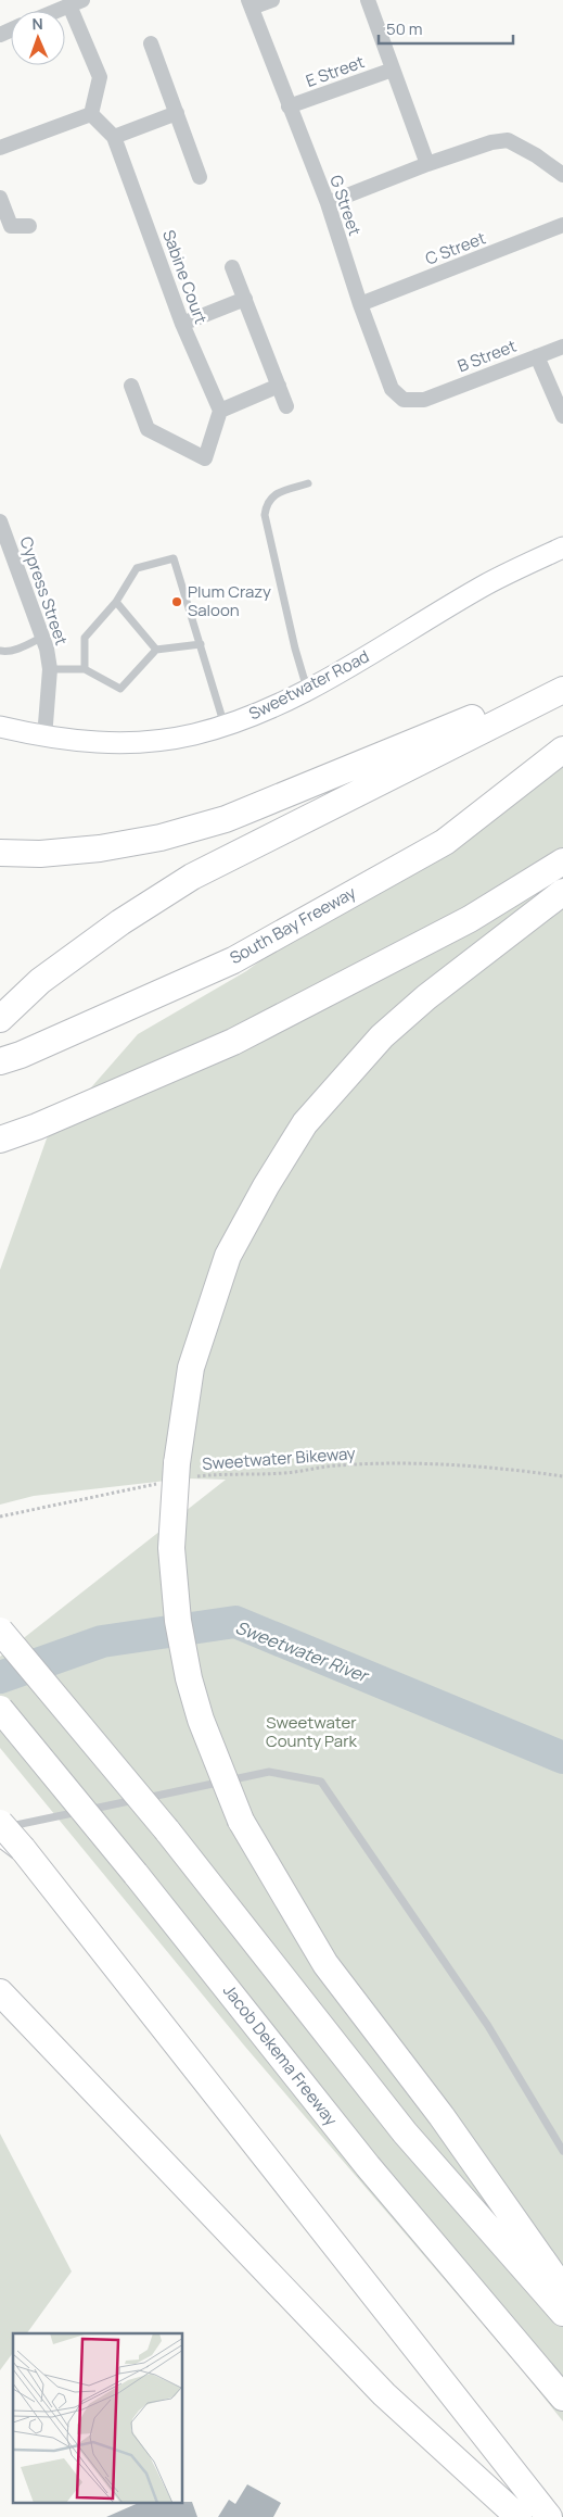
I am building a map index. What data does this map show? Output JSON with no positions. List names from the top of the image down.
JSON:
{
  "streets": {
    "highway": ["South Bay Freeway", "Jacob Dekema Freeway"],
    "main road": ["Sweetwater Road"],
    "street": [
      "E Street",
      "G Street",
      "C Street",
      "Sabine Court",
      "B Street",
      "Cypress Street"
    ],
    "path": ["Sweetwater Bikeway"]
  },
  "crossings": [
    ["E Street", "G Street"],
    ["G Street", "C Street"],
    ["G Street", "B Street"],
    ["Cypress Street", "Sweetwater Road"]
  ],
  "water": ["Sweetwater River"],
  "parks": ["Sweetwater County Park"],
  "places": ["Plum Crazy Saloon"],
  "scale_bar": "50 m",
  "north": "top"
}
